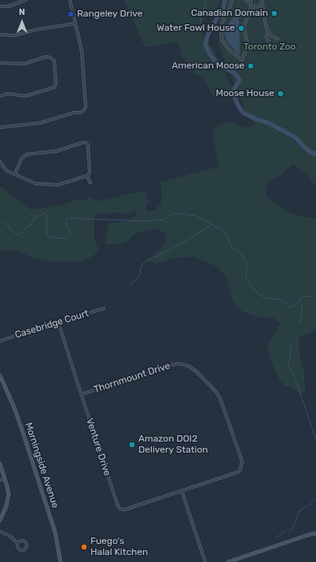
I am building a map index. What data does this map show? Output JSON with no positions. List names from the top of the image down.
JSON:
{
  "streets": {
    "main road": ["Morningside Avenue"],
    "street": ["Casebridge Court", "Thornmount Drive", "Venture Drive"]
  },
  "crossings": [
    ["Casebridge Court", "Venture Drive"],
    ["Thornmount Drive", "Venture Drive"]
  ],
  "parks": ["Toronto Zoo"],
  "places": [
    "Canadian Domain",
    "Rangeley Drive",
    "Water Fowl House",
    "American Moose",
    "Moose House",
    "Amazon DOI2 Delivery Station",
    "Fuego's Halal Kitchen"
  ],
  "north": "top"
}
